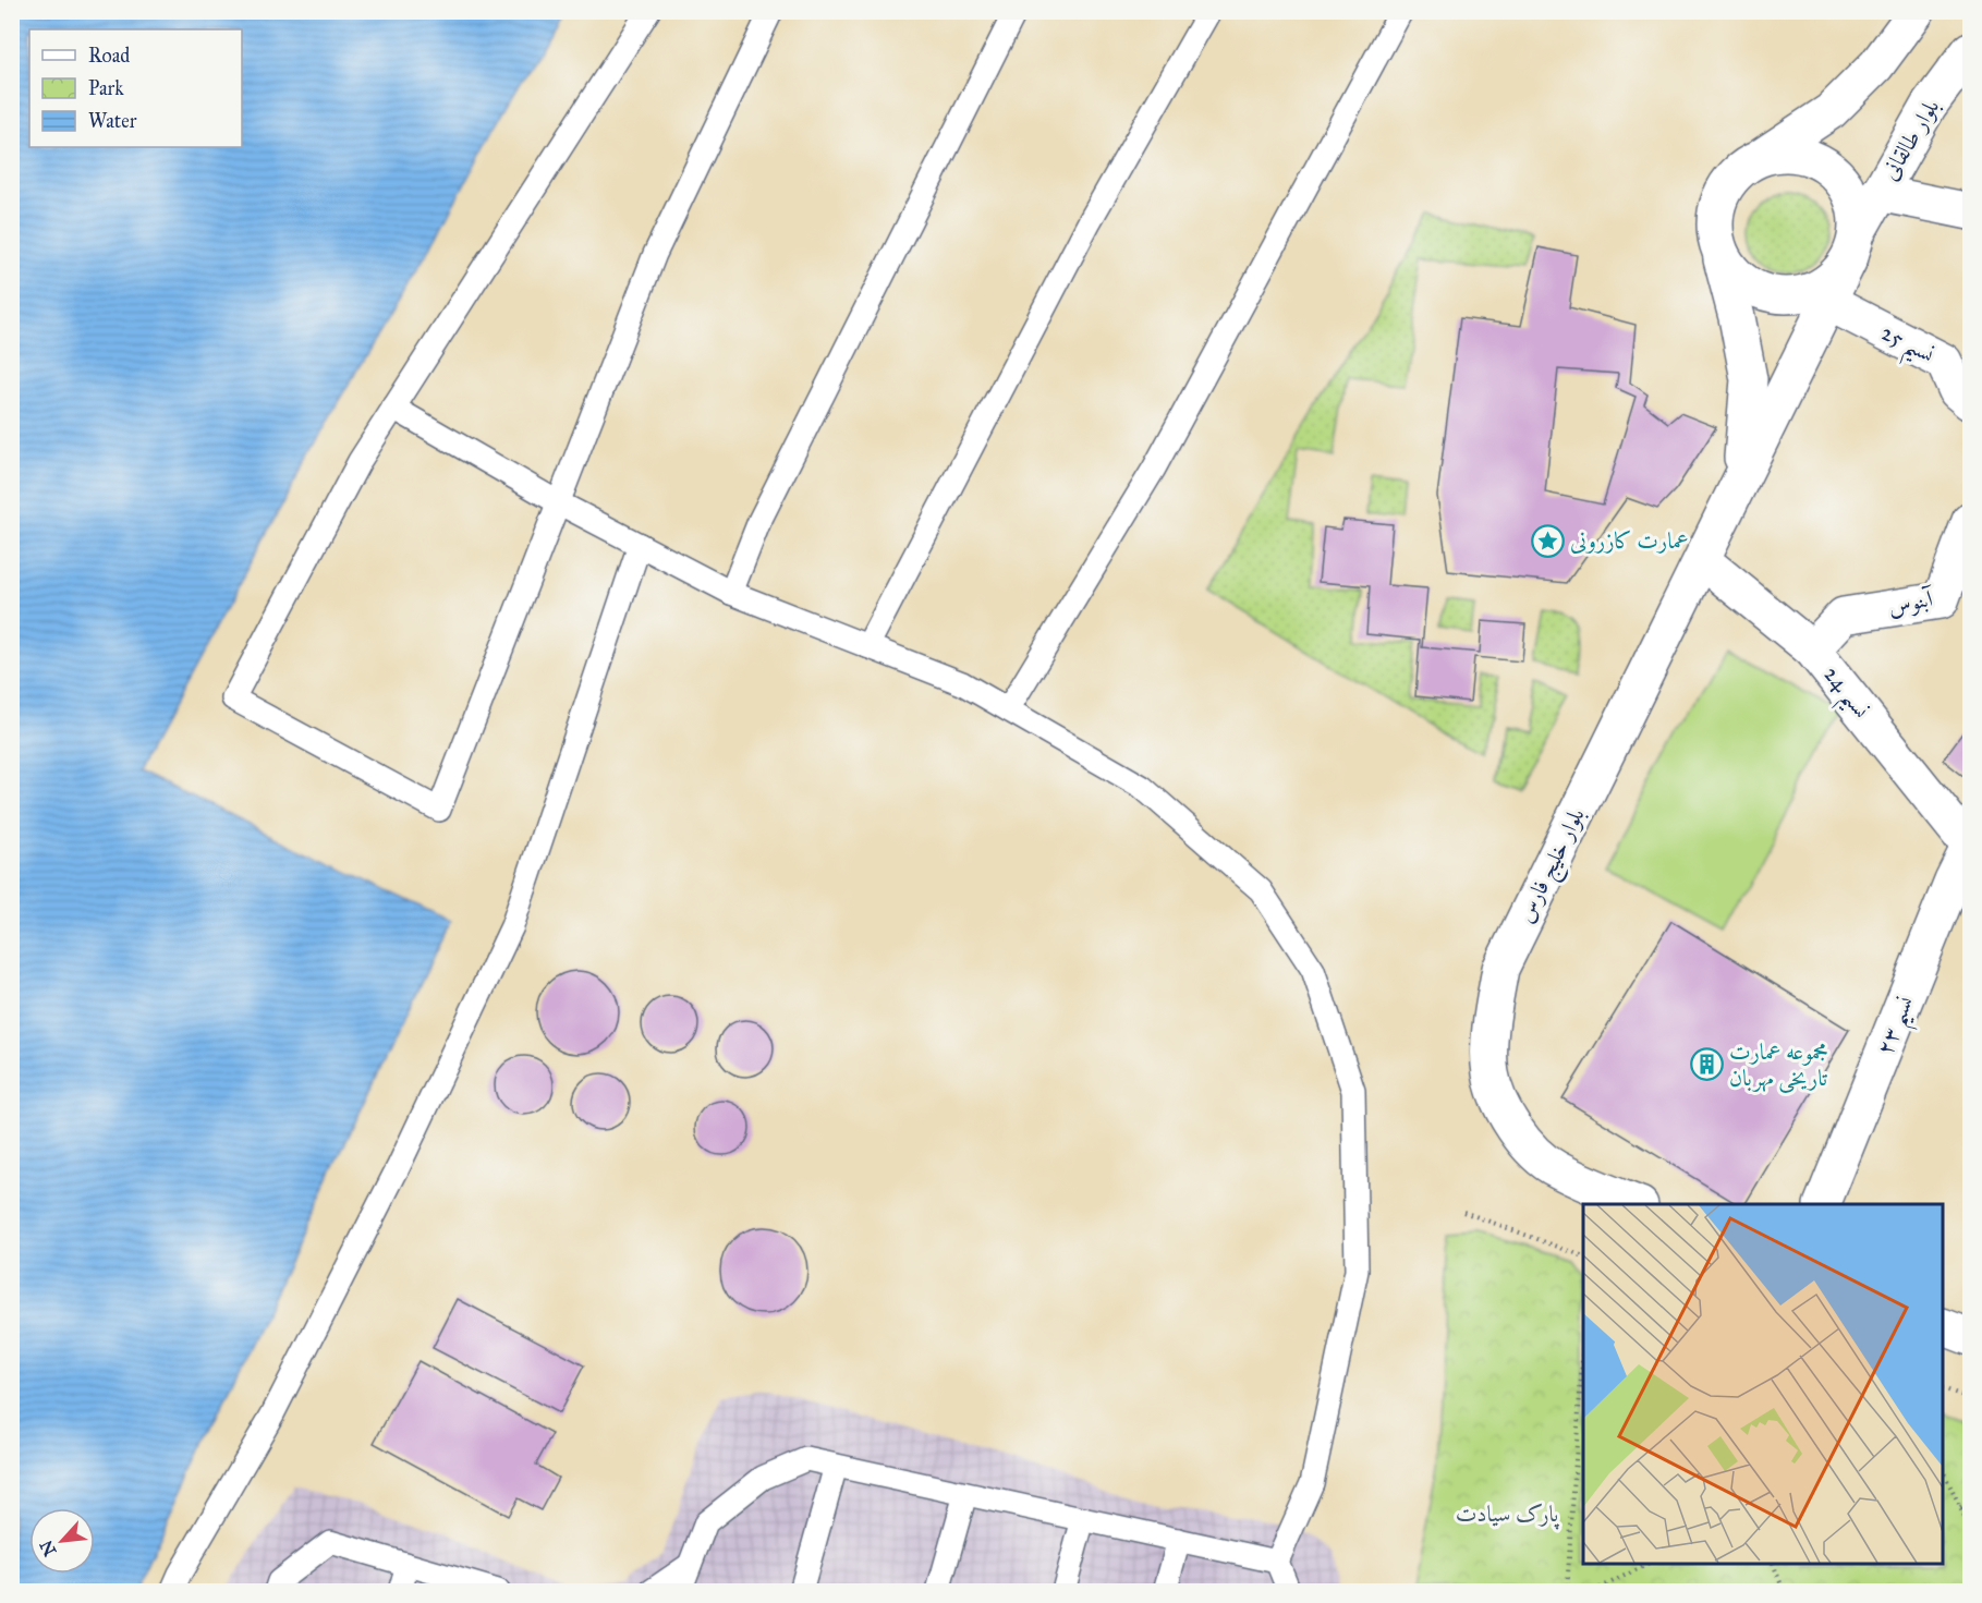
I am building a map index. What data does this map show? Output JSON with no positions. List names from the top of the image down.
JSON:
{
  "streets": {
    "main road": [
      "بلوار طالقانی",
      "نسیم 25",
      "آبنوس",
      "نسیم 24",
      "بلوار خلیج فارس",
      "نسیم ۲۳"
    ]
  },
  "crossings": [
    ["بلوار طالقانی", "بلوار خلیج فارس"],
    ["نسیم 25", "بلوار خلیج فارس"],
    ["آبنوس", "نسیم 24"],
    ["نسیم 24", "بلوار خلیج فارس"],
    ["نسیم 24", "نسیم ۲۳"]
  ],
  "parks": ["پارک سیادت"],
  "places": {
    "place": ["عمارت کازرونی"],
    "building": ["مجموعه عمارت تاریخی مهربان"]
  },
  "legend": ["Road", "Park", "Water"],
  "north": "bottom left"
}
